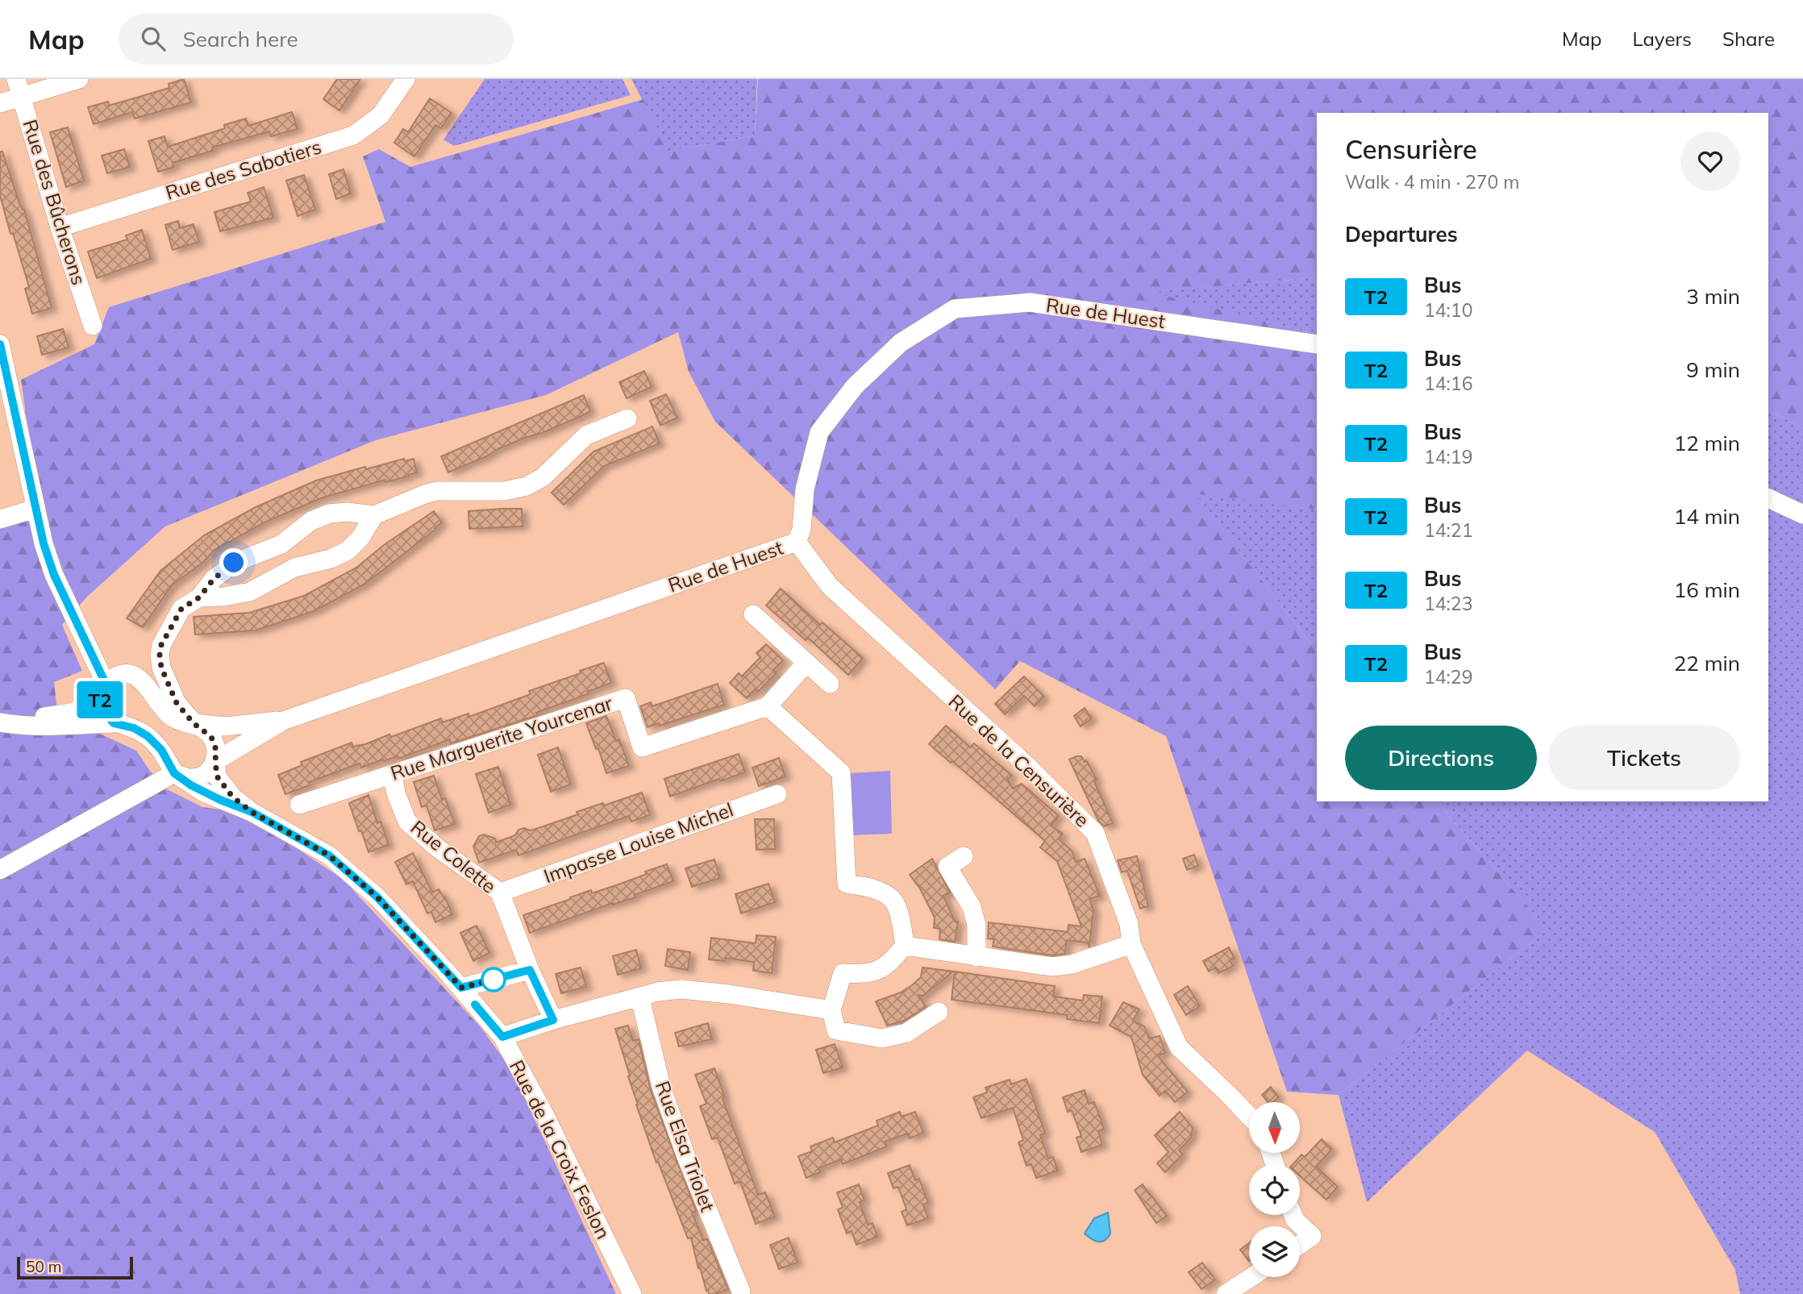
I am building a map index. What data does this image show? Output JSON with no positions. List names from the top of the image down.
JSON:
{
  "streets": {
    "street": [
      "Rue des Sabotiers",
      "Rue des Bûcherons",
      "Rue de Huest",
      "Rue Marguerite Yourcenar",
      "Rue de la Censurière",
      "Impasse Louise Michel",
      "Rue Colette",
      "Rue Elsa Triolet",
      "Rue de la Croix Feslon"
    ]
  },
  "crossings": [
    ["Rue des Sabotiers", "Rue des Bûcherons"],
    ["Rue de Huest", "Rue de la Censurière"],
    ["Rue de Huest", "Rue de la Croix Feslon"],
    ["Rue Marguerite Yourcenar", "Rue Colette"],
    ["Impasse Louise Michel", "Rue Colette"]
  ],
  "lines": ["bus line T2"],
  "scale_bar": "50 m",
  "north": "bottom",
  "page": {
    "header": "Map",
    "search": "Search here",
    "nav": ["Map", "Layers", "Share"],
    "on_map": "T2",
    "heading": [
      ["Censurière", "Walk · 4 min · 270 m"],
      "Departures"
    ],
    "list": [
      {
        "mark": "T2",
        "name": "Bus",
        "note": "14:10",
        "value": "3 min"
      },
      {
        "mark": "T2",
        "name": "Bus",
        "note": "14:16",
        "value": "9 min"
      },
      {
        "mark": "T2",
        "name": "Bus",
        "note": "14:19",
        "value": "12 min"
      },
      {
        "mark": "T2",
        "name": "Bus",
        "note": "14:21",
        "value": "14 min"
      },
      {
        "mark": "T2",
        "name": "Bus",
        "note": "14:23",
        "value": "16 min"
      },
      {
        "mark": "T2",
        "name": "Bus",
        "note": "14:29",
        "value": "22 min"
      }
    ],
    "buttons": ["Directions", "Tickets"],
    "scale": "50 m"
  }
}
